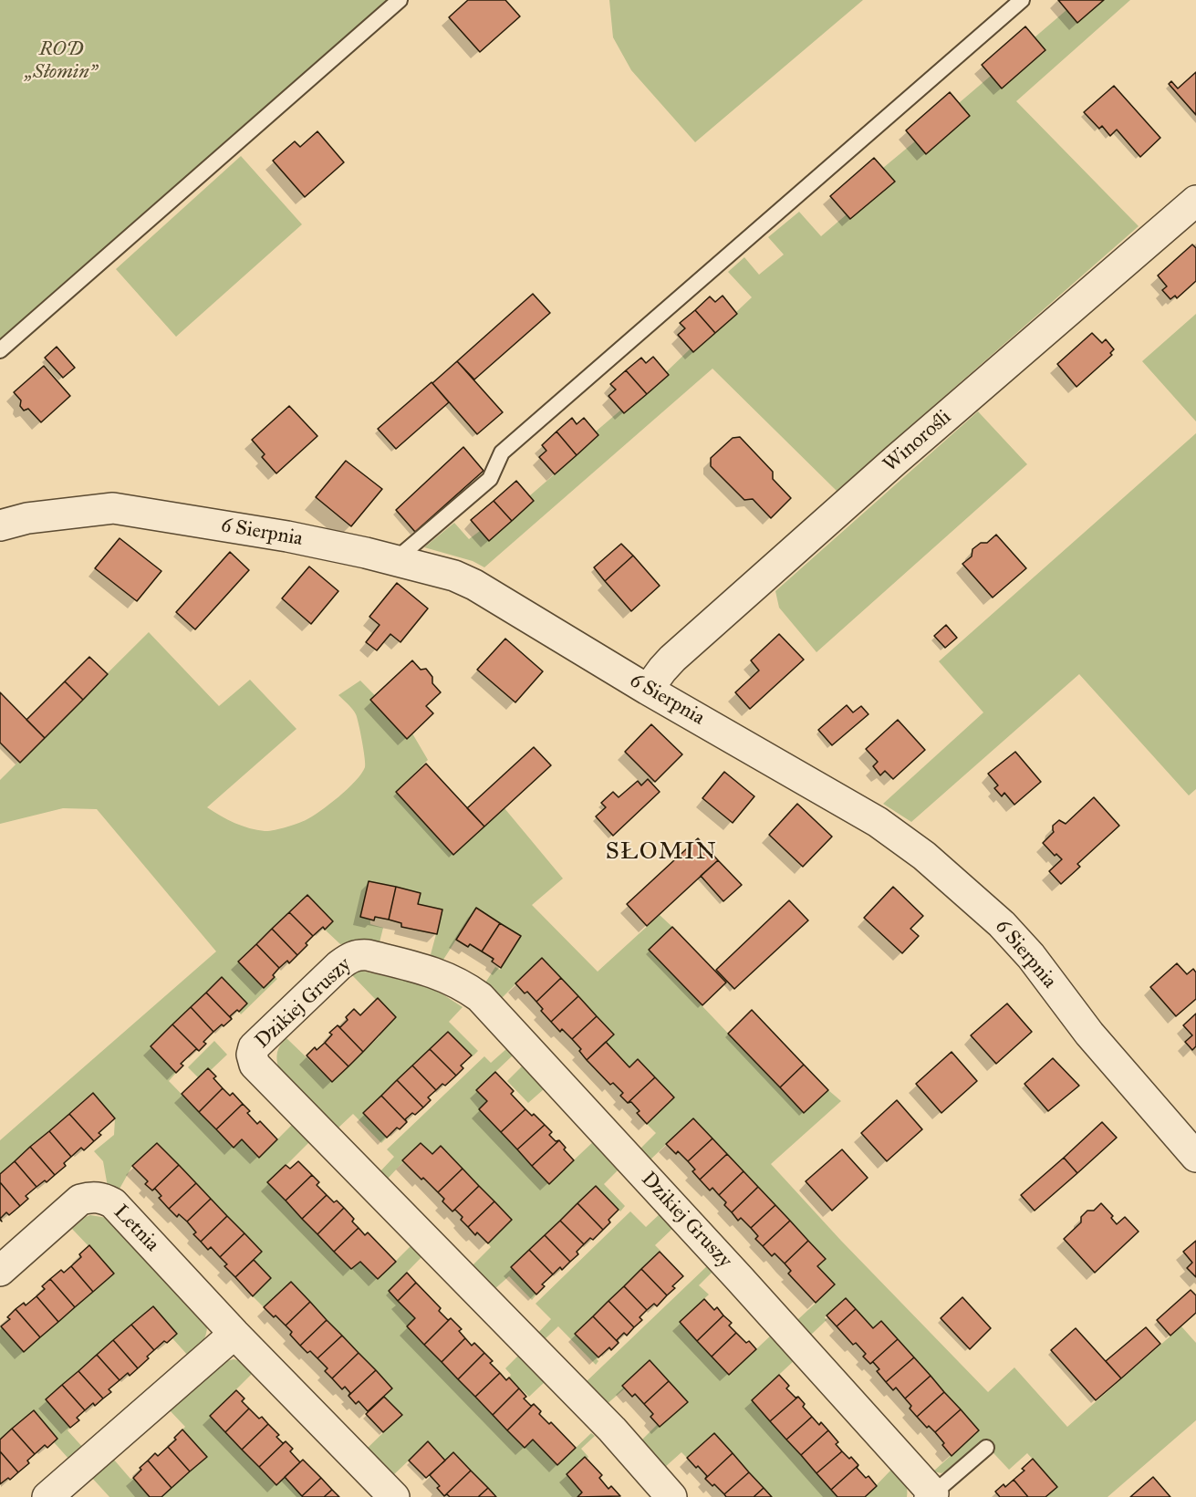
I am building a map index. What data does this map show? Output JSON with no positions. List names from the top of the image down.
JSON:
{
  "streets": {
    "street": [
      "Winorośli",
      "6 Sierpnia",
      "Dzikiej Gruszy",
      "Letnia"
    ]
  },
  "crossings": [
    ["Winorośli", "6 Sierpnia"]
  ],
  "districts": ["SŁOMIN"],
  "parks": ["ROD „Słomin”"]
}
